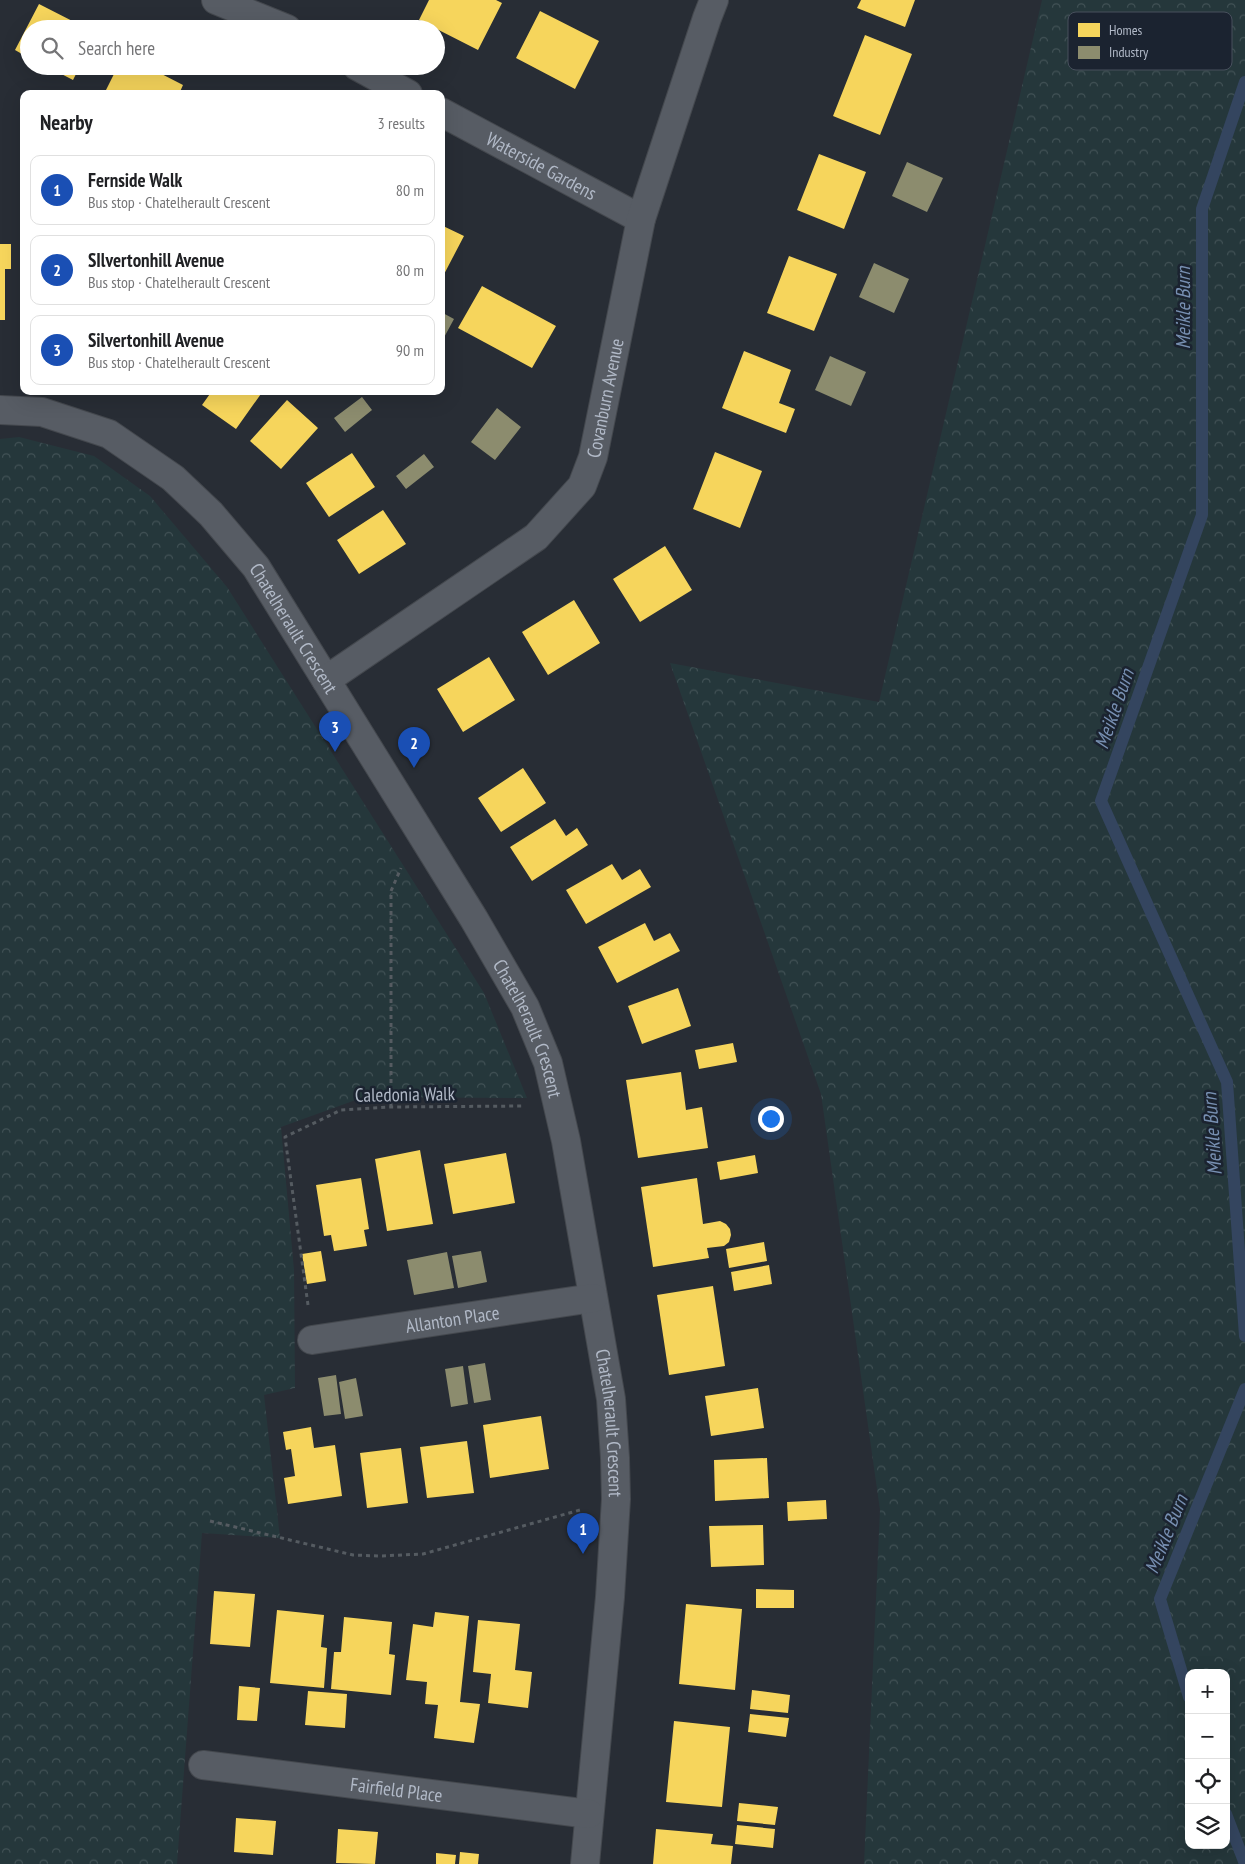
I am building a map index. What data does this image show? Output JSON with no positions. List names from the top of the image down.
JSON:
{
  "streets": {
    "street": [
      "Waterside Gardens",
      "Covanburn Avenue",
      "Chatelherault Crescent",
      "Allanton Place",
      "Fairfield Place"
    ],
    "path": ["Caledonia Walk"]
  },
  "crossings": [
    ["Waterside Gardens", "Covanburn Avenue"],
    ["Covanburn Avenue", "Chatelherault Crescent"],
    ["Chatelherault Crescent", "Caledonia Walk"],
    ["Chatelherault Crescent", "Allanton Place"],
    ["Chatelherault Crescent", "Fairfield Place"],
    ["Caledonia Walk", "Allanton Place"]
  ],
  "water": ["Meikle Burn"],
  "legend": ["Homes", "Industry"],
  "page": {
    "search": "Search here",
    "heading": ["Nearby", "3 results"],
    "list": [
      {
        "mark": "1",
        "name": "Fernside Walk",
        "note": "Bus stop · Chatelherault Crescent",
        "value": "80 m"
      },
      {
        "mark": "2",
        "name": "SIlvertonhill Avenue",
        "note": "Bus stop · Chatelherault Crescent",
        "value": "80 m"
      },
      {
        "mark": "3",
        "name": "Silvertonhill Avenue",
        "note": "Bus stop · Chatelherault Crescent",
        "value": "90 m"
      }
    ],
    "pins": ["3", "2", "1"],
    "map_buttons": ["+", "−"]
  }
}
